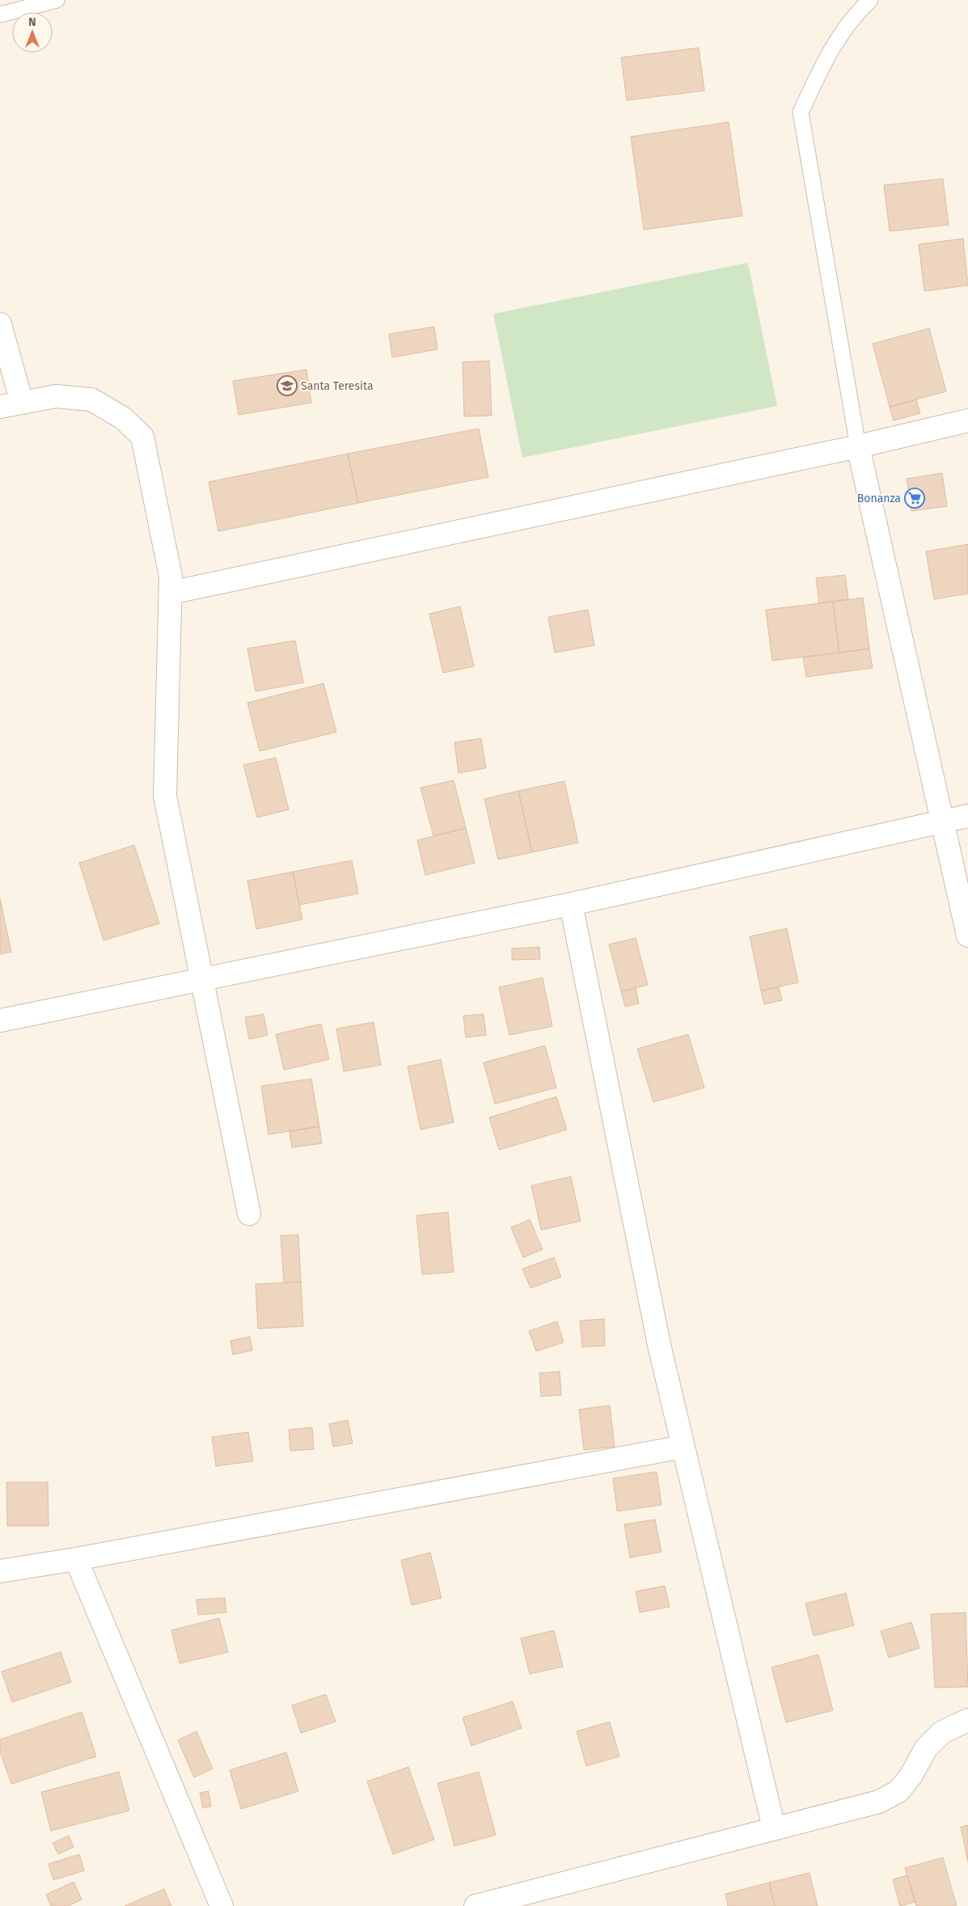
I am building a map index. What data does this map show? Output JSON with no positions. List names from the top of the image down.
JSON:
{
  "places": {
    "school or university": ["Santa Teresita"],
    "supermarket": ["Bonanza"]
  },
  "north": "top"
}
